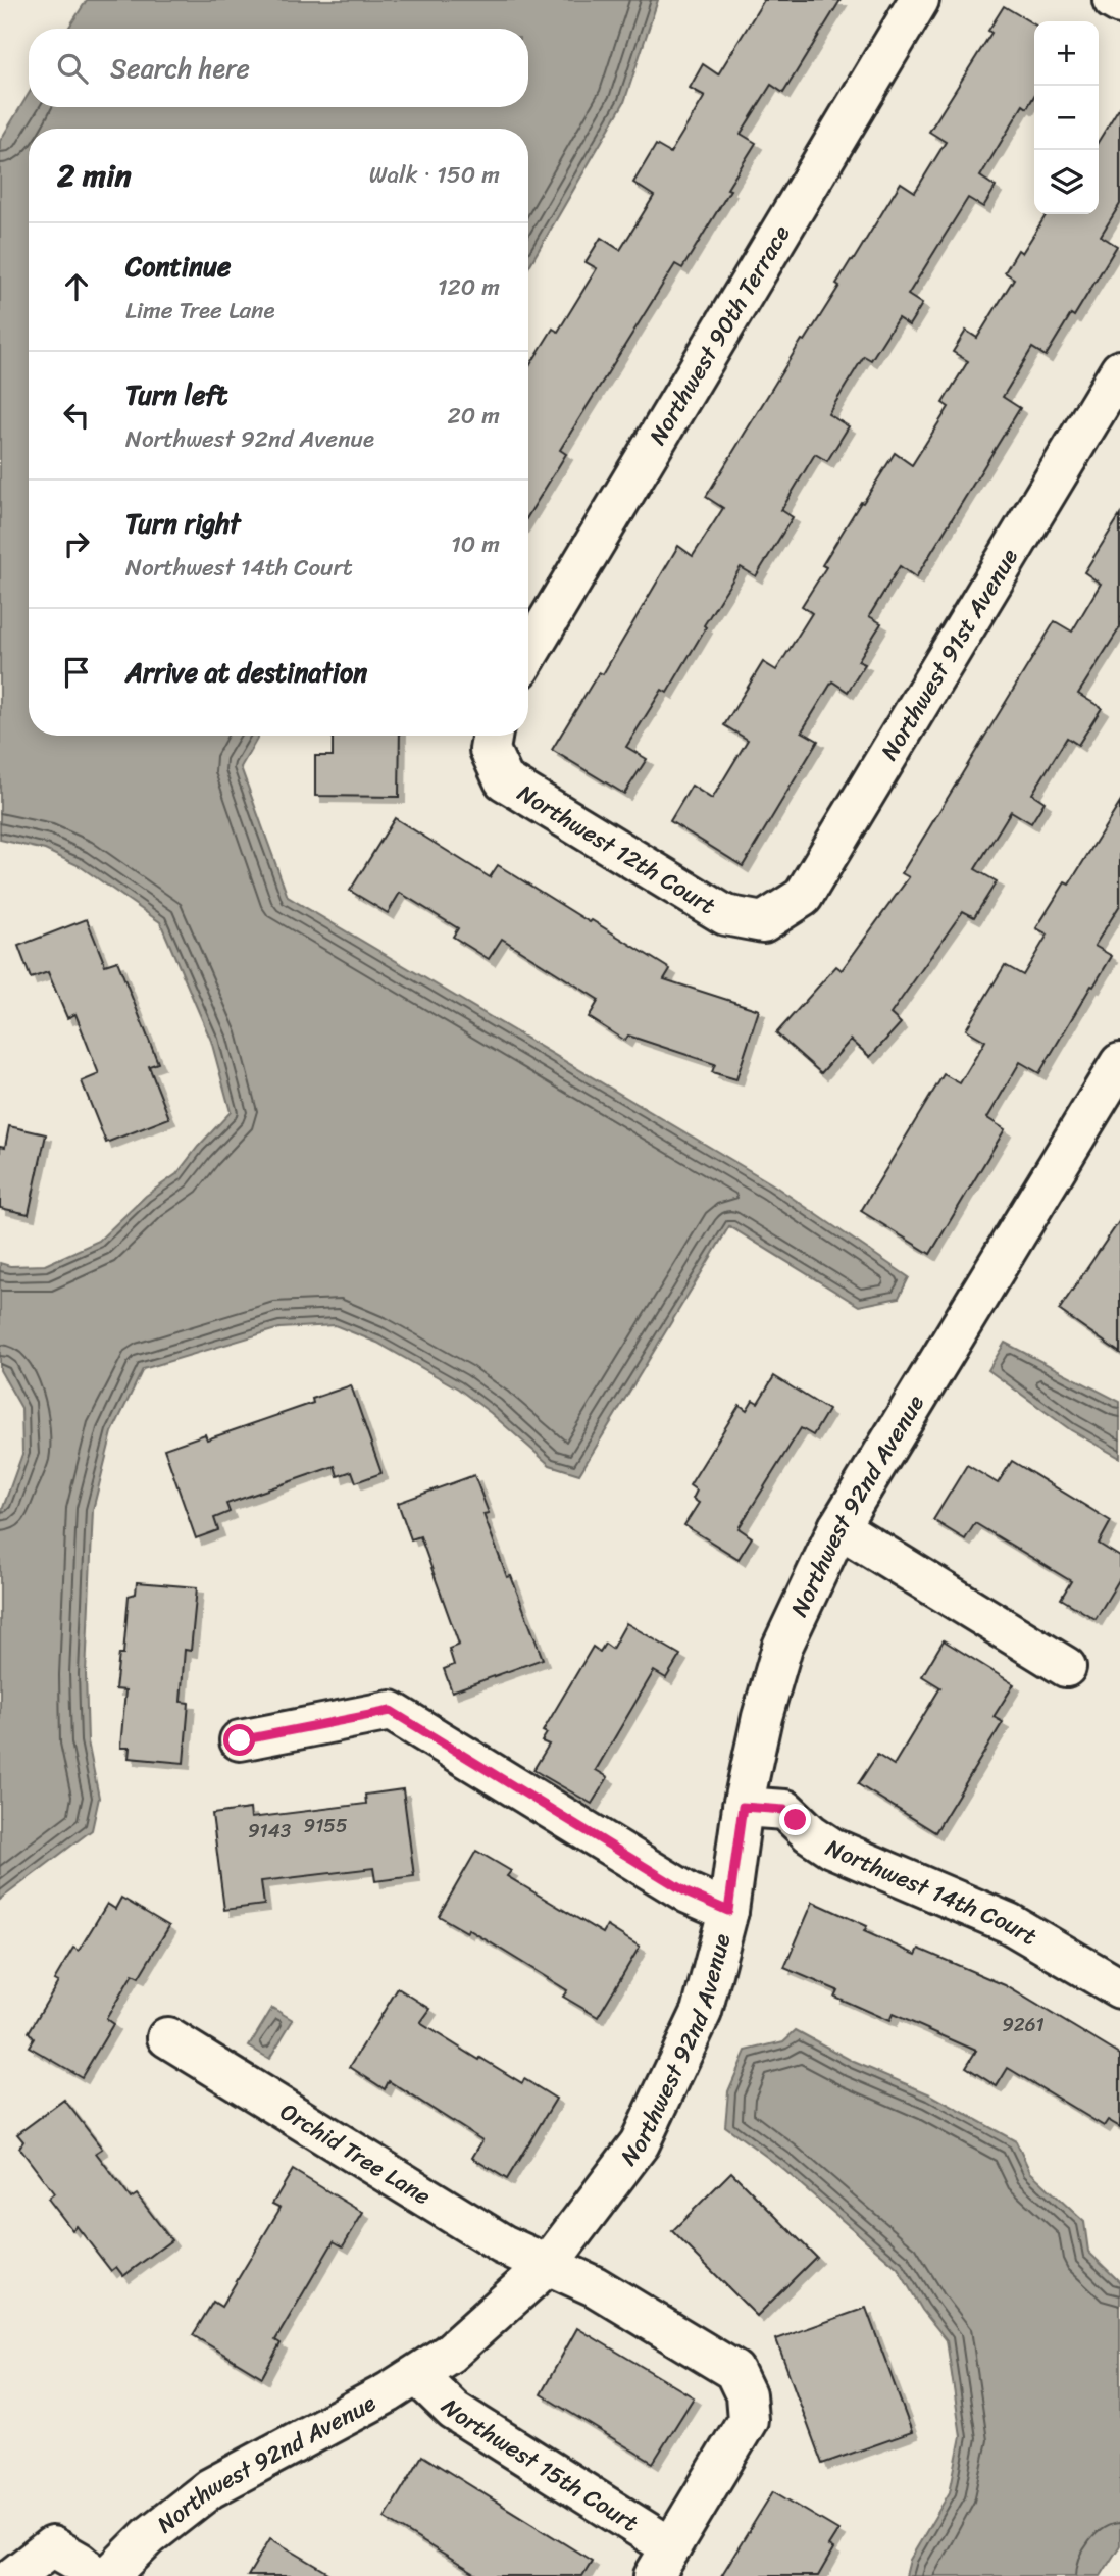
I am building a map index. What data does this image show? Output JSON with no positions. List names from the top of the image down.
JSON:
{
  "streets": {
    "street": [
      "Northwest 90th Terrace",
      "Northwest 91st Avenue",
      "Northwest 12th Court",
      "Northwest 92nd Avenue",
      "Northwest 14th Court",
      "Orchid Tree Lane",
      "Northwest 15th Court"
    ]
  },
  "crossings": [
    ["Northwest 91st Avenue", "Northwest 12th Court"],
    ["Northwest 92nd Avenue", "Northwest 14th Court"],
    ["Northwest 92nd Avenue", "Orchid Tree Lane"],
    ["Northwest 92nd Avenue", "Northwest 15th Court"],
    ["Orchid Tree Lane", "Northwest 15th Court"]
  ],
  "house_numbers": ["9155", "9143", "9261"],
  "page": {
    "map_buttons": ["+", "−"],
    "search": "Search here",
    "heading": ["2 min", "Walk · 150 m"],
    "list": [
      ["Continue", "Lime Tree Lane", "120 m"],
      ["Turn left", "Northwest 92nd Avenue", "20 m"],
      ["Turn right", "Northwest 14th Court", "10 m"],
      "Arrive at destination"
    ]
  }
}
